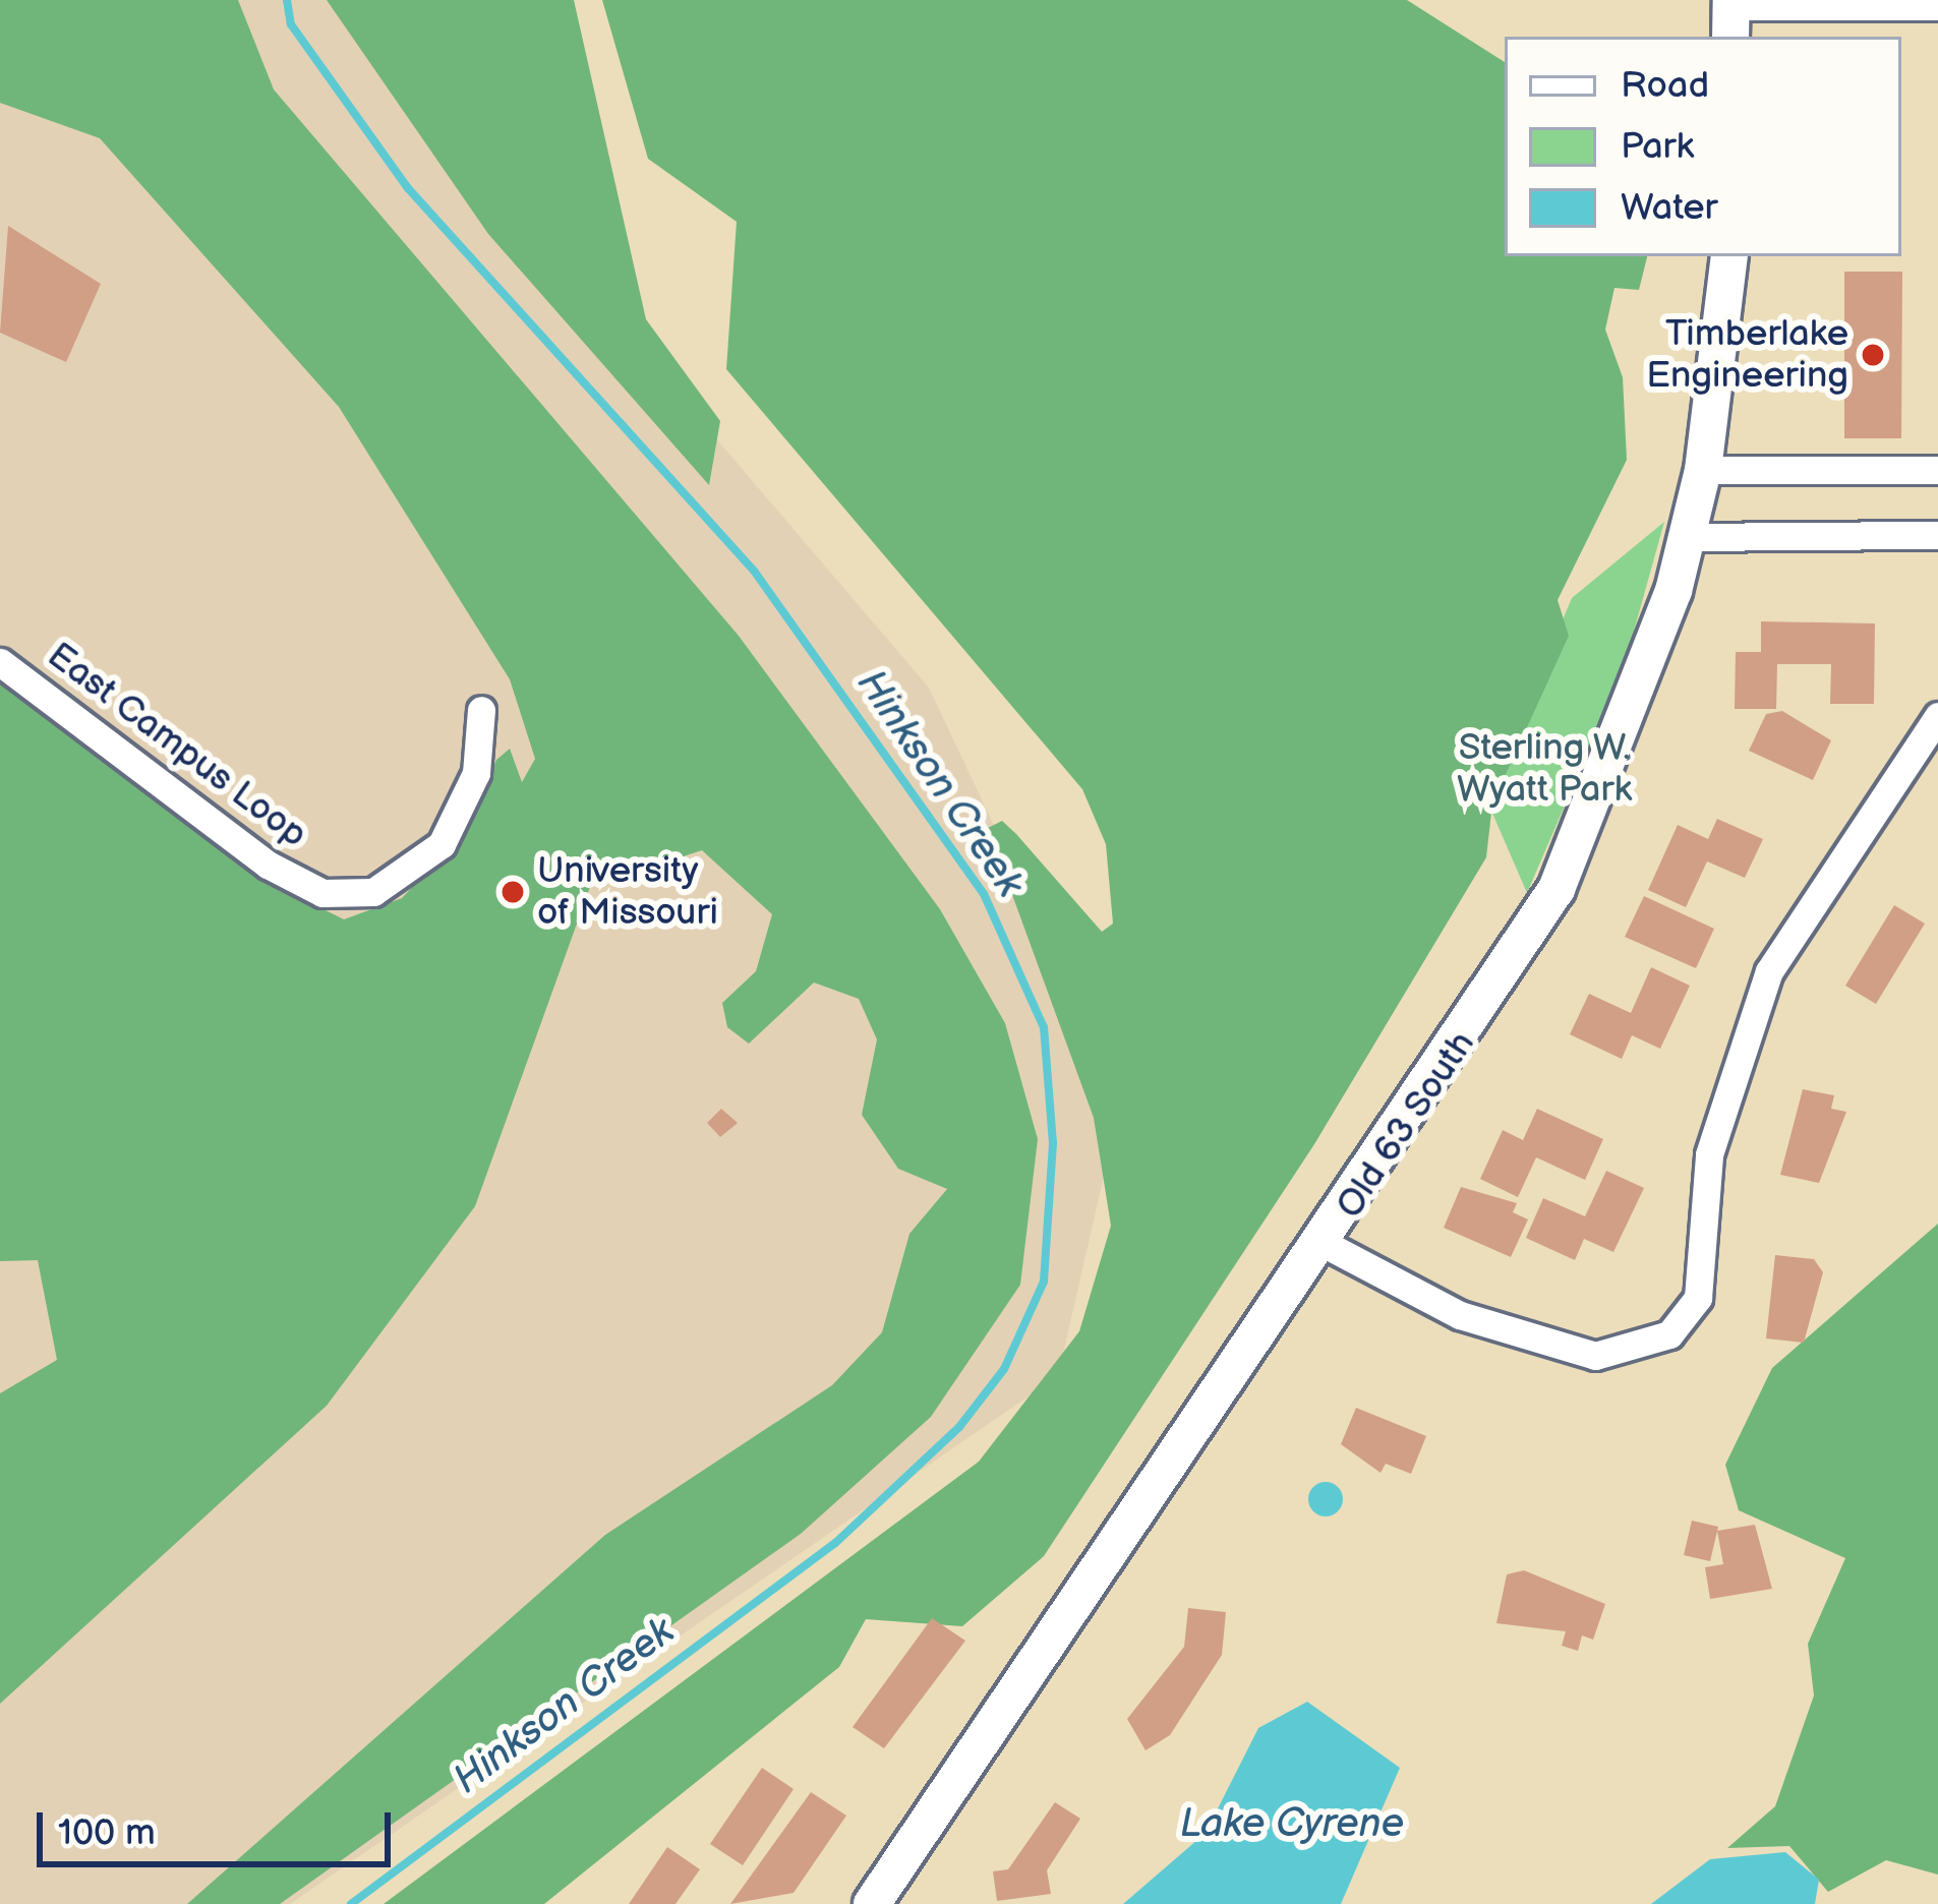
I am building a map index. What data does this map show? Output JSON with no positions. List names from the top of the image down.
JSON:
{
  "streets": {
    "main road": ["Old 63 South"],
    "street": ["East Campus Loop"]
  },
  "water": ["Hinkson Creek", "Lake Cyrene"],
  "parks": ["Sterling W. Wyatt Park"],
  "places": ["Timberlake Engineering", "University of Missouri"],
  "legend": ["Road", "Park", "Water"],
  "scale_bar": "100 m"
}
